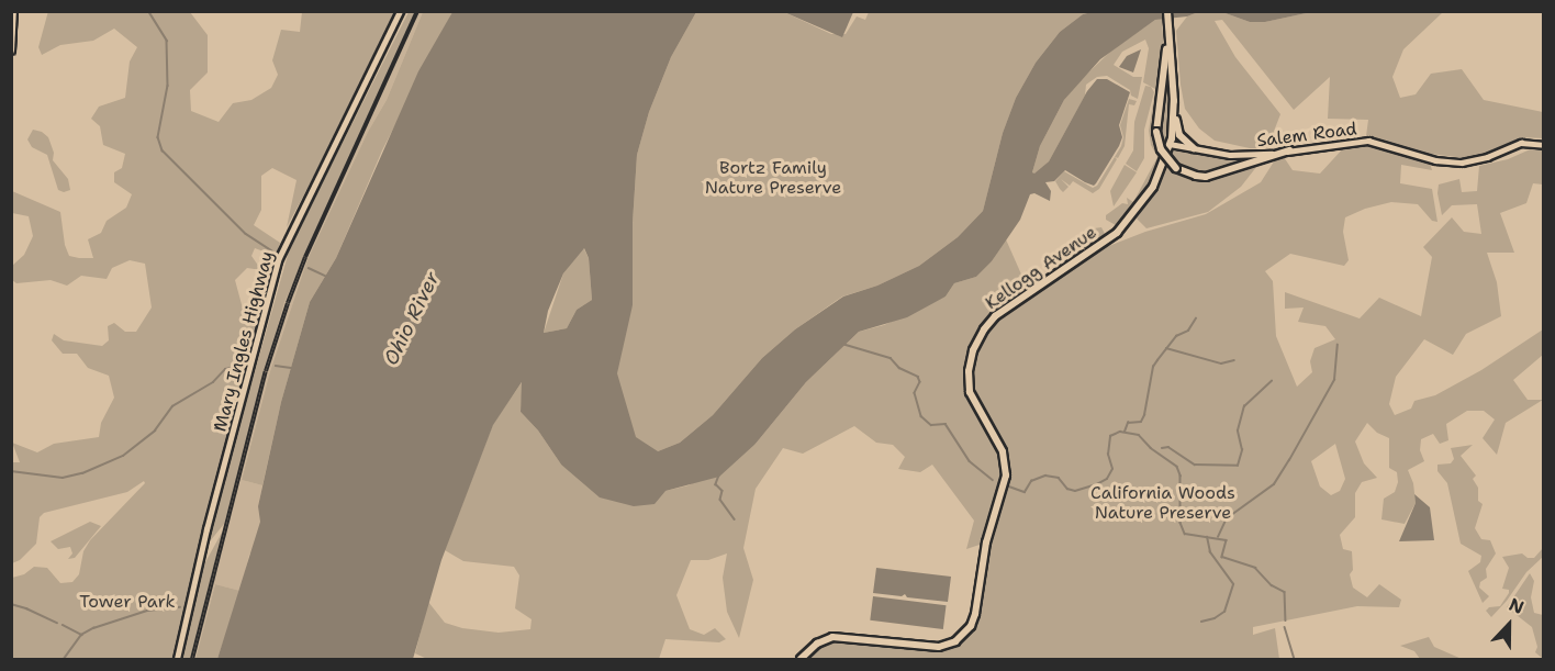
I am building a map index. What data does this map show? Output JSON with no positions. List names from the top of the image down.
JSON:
{
  "streets": {
    "main road": ["Kellogg Avenue"],
    "street": ["Salem Road", "Mary Ingles Highway"]
  },
  "crossings": [
    ["Salem Road", "Kellogg Avenue"]
  ],
  "water": ["Ohio River"],
  "parks": ["Bortz Family Nature Preserve", "California Woods Nature Preserve", "Tower Park"],
  "north": "top"
}
